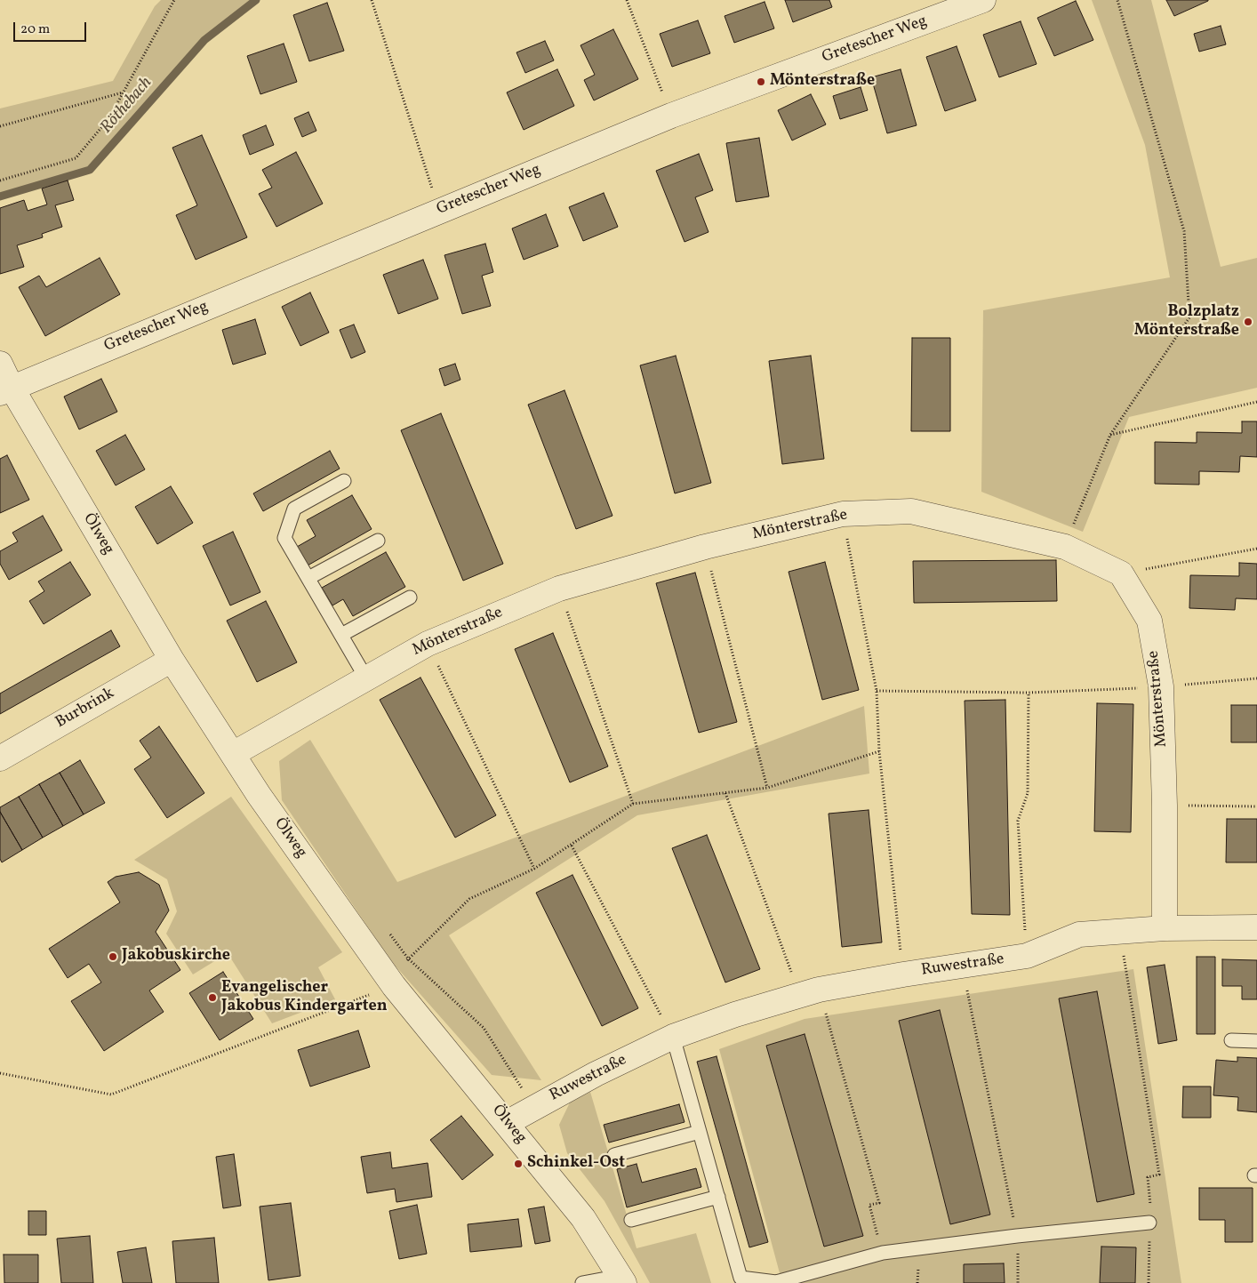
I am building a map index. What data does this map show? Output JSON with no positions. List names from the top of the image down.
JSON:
{
  "streets": {
    "street": [
      "Gretescher Weg",
      "Mönterstraße",
      "Ölweg",
      "Burbrink",
      "Ruwestraße"
    ]
  },
  "crossings": [
    ["Gretescher Weg", "Ölweg"],
    ["Mönterstraße", "Ölweg"],
    ["Mönterstraße", "Ruwestraße"],
    ["Ölweg", "Burbrink"],
    ["Ölweg", "Ruwestraße"]
  ],
  "water": ["Röthebach"],
  "places": [
    "Mönterstraße",
    "Bolzplatz Mönterstraße",
    "Jakobuskirche",
    "Evangelischer Jakobus Kindergarten",
    "Schinkel-Ost"
  ],
  "scale_bar": "20 m"
}
